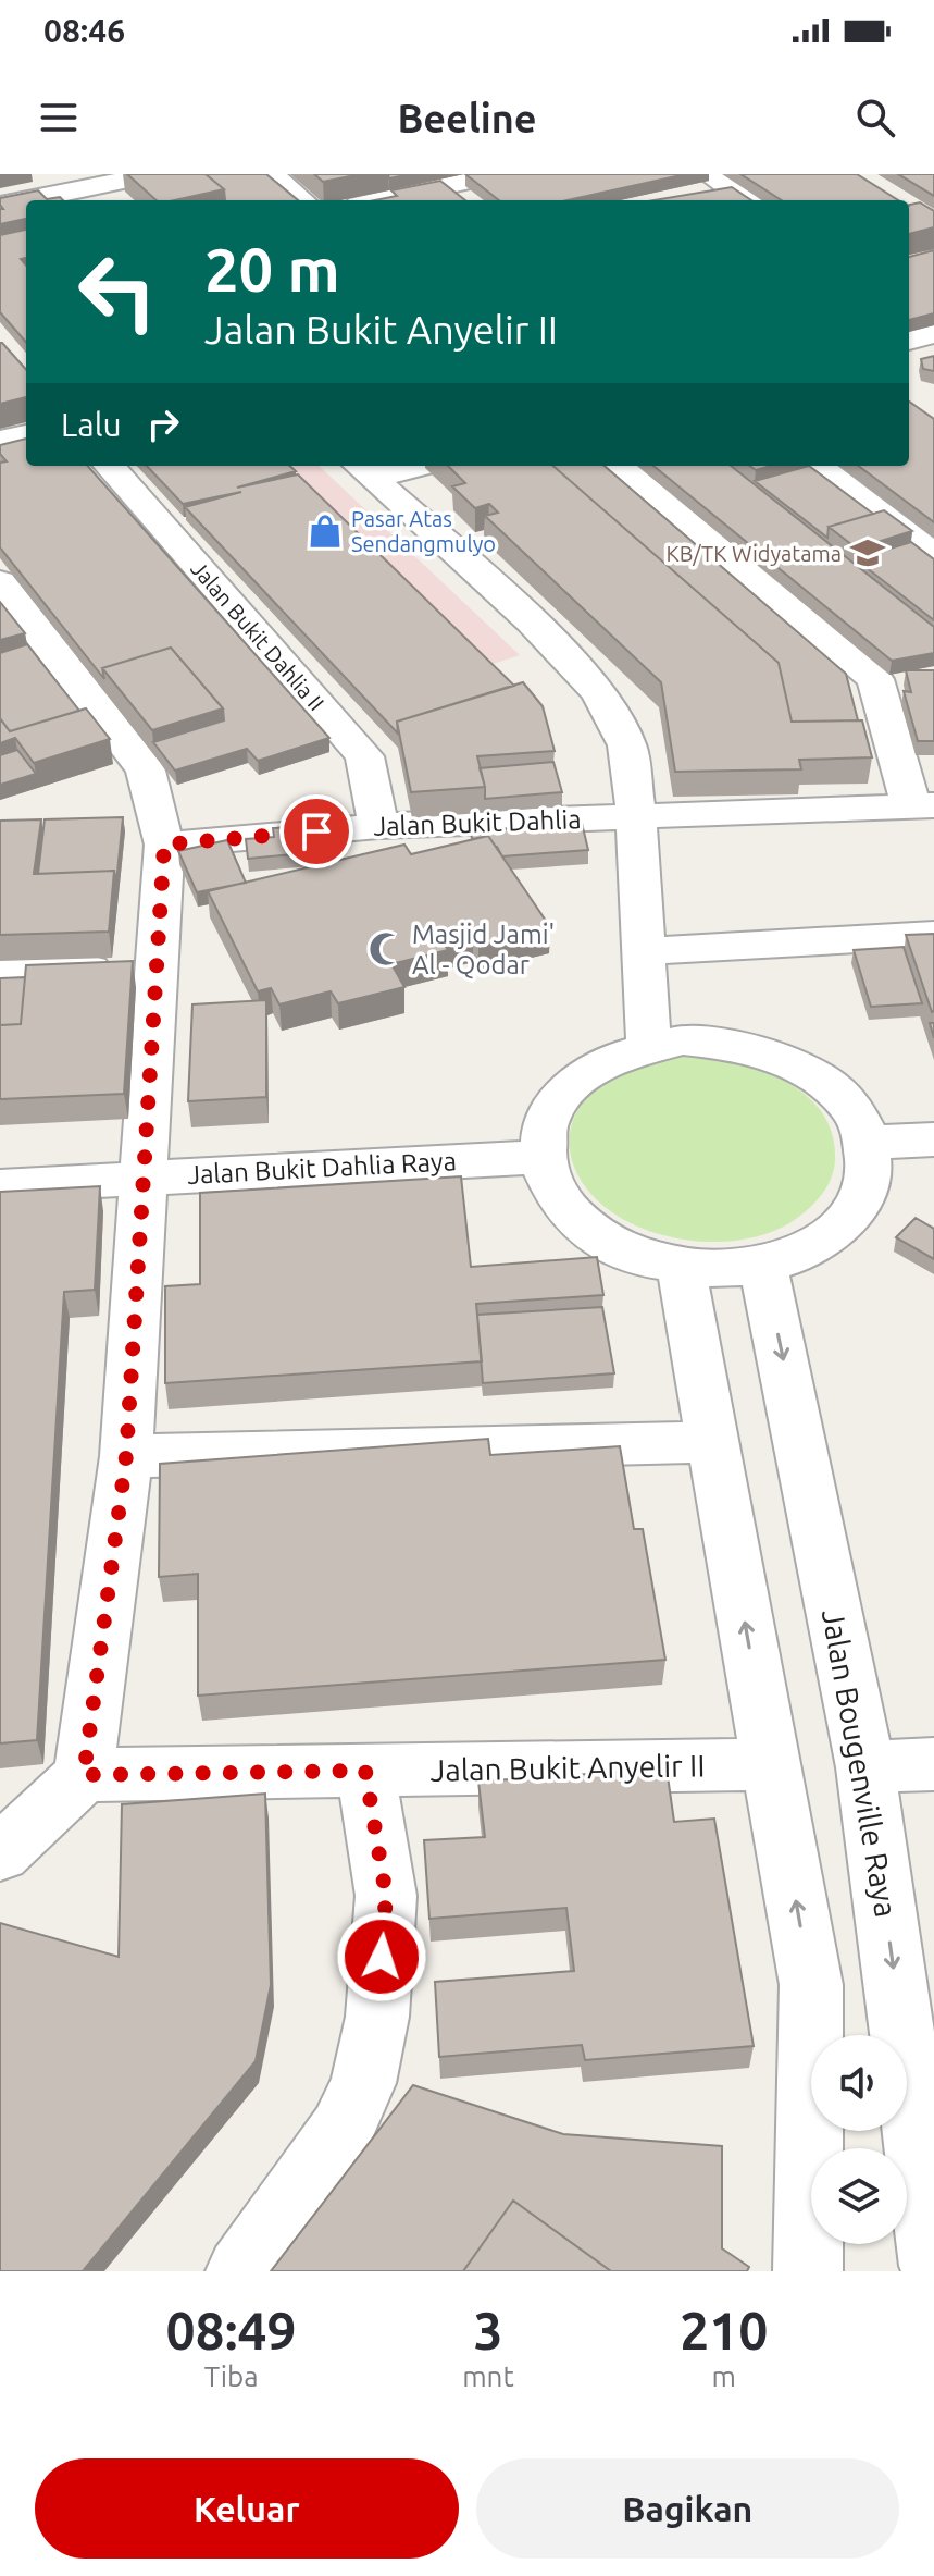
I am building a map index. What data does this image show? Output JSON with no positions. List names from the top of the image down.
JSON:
{
  "streets": {
    "street": [
      "Jalan Bukit Dahlia II",
      "Jalan Bukit Dahlia",
      "Jalan Bukit Dahlia Raya",
      "Jalan Bougenville Raya",
      "Jalan Bukit Anyelir II"
    ]
  },
  "crossings": [
    ["Jalan Bukit Dahlia II", "Jalan Bukit Dahlia"],
    ["Jalan Bukit Dahlia Raya", "Jalan Bougenville Raya"]
  ],
  "places": {
    "shop": ["Pasar Atas Sendangmulyo"],
    "school or university": ["KB/TK Widyatama"],
    "mosque": ["Masjid Jami' Al - Qodar"]
  },
  "page": {
    "status": "08:46",
    "header": "Beeline",
    "turn": ["20 m", "Jalan Bukit Anyelir II"],
    "then": "Lalu",
    "eta": [
      "08:49",
      "Tiba",
      "3",
      "mnt",
      "210",
      "m"
    ],
    "buttons": ["Keluar", "Bagikan"]
  }
}
